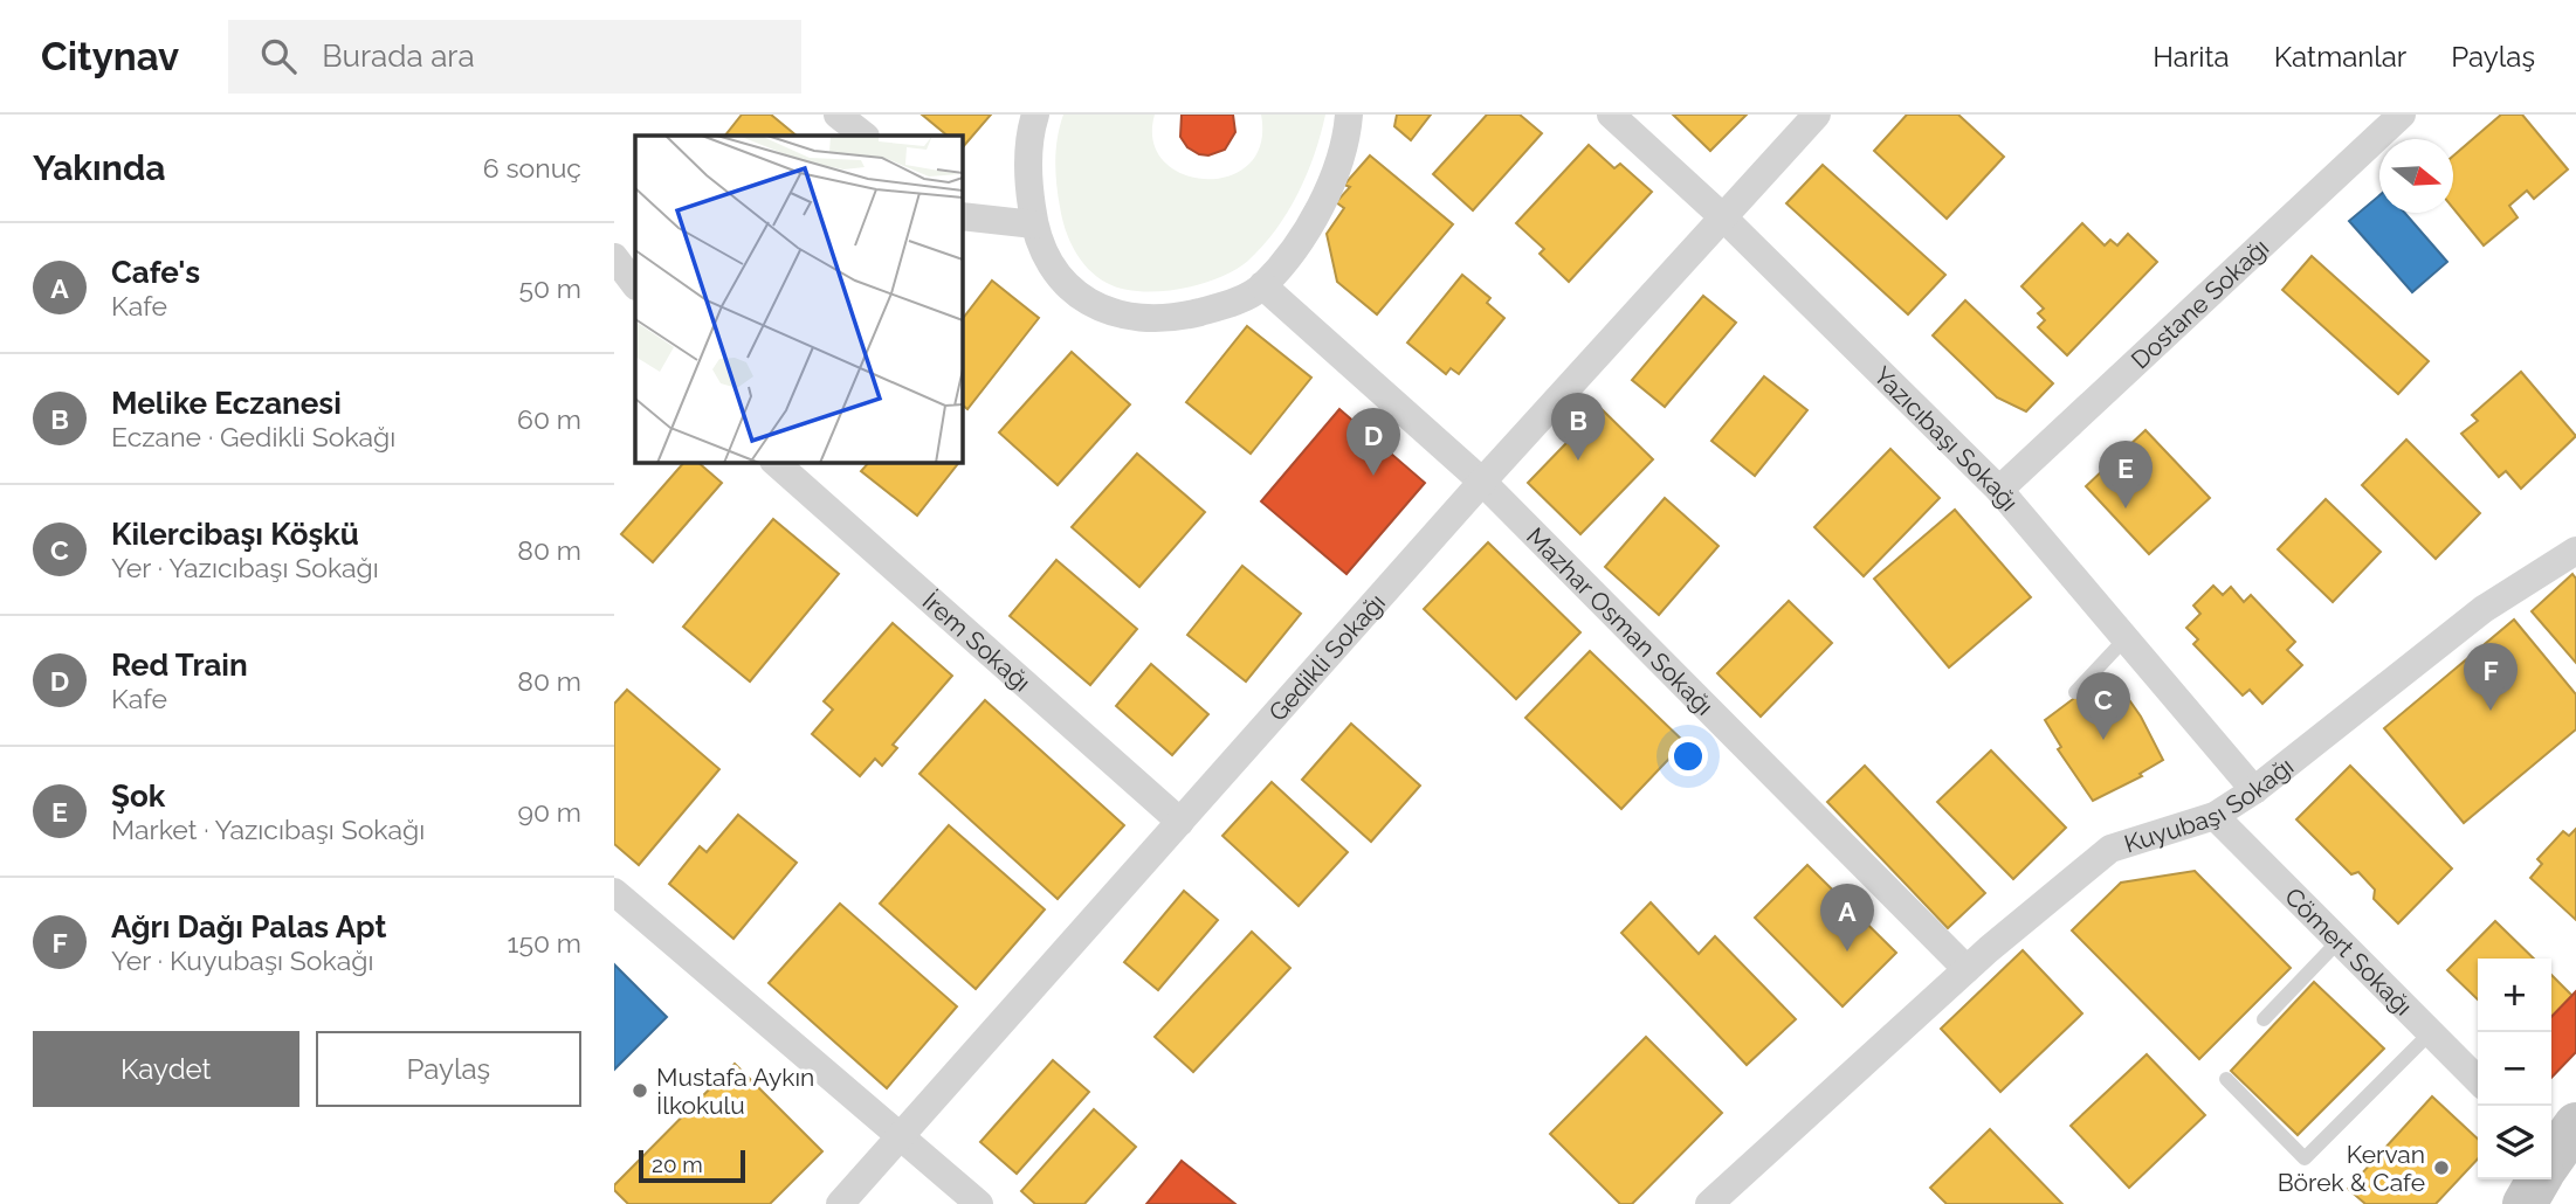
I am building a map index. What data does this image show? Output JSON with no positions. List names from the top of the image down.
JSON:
{
  "streets": {
    "street": [
      "Dostane Sokağı",
      "Yazıcıbaşı Sokağı",
      "Mazhar Osman Sokağı",
      "İrem Sokağı",
      "Gedikli Sokağı",
      "Kuyubaşı Sokağı",
      "Cömert Sokağı"
    ]
  },
  "crossings": [
    ["Dostane Sokağı", "Yazıcıbaşı Sokağı"],
    ["Yazıcıbaşı Sokağı", "Gedikli Sokağı"],
    ["Yazıcıbaşı Sokağı", "Kuyubaşı Sokağı"],
    ["Mazhar Osman Sokağı", "Gedikli Sokağı"],
    ["Mazhar Osman Sokağı", "Kuyubaşı Sokağı"],
    ["İrem Sokağı", "Gedikli Sokağı"],
    ["Kuyubaşı Sokağı", "Cömert Sokağı"]
  ],
  "places": ["Mustafa Aykın İlkokulu", "Kervan Börek & Cafe"],
  "scale_bar": "20 m",
  "north": "right",
  "page": {
    "header": "Citynav",
    "search": "Burada ara",
    "nav": ["Harita", "Katmanlar", "Paylaş"],
    "heading": ["Yakında", "6 sonuç"],
    "list": [
      {
        "mark": "A",
        "name": "Cafe's",
        "note": "Kafe",
        "value": "50 m"
      },
      {
        "mark": "B",
        "name": "Melike Eczanesi",
        "note": "Eczane · Gedikli Sokağı",
        "value": "60 m"
      },
      {
        "mark": "C",
        "name": "Kilercibaşı Köşkü",
        "note": "Yer · Yazıcıbaşı Sokağı",
        "value": "80 m"
      },
      {
        "mark": "D",
        "name": "Red Train",
        "note": "Kafe",
        "value": "80 m"
      },
      {
        "mark": "E",
        "name": "Şok",
        "note": "Market · Yazıcıbaşı Sokağı",
        "value": "90 m"
      },
      {
        "mark": "F",
        "name": "Ağrı Dağı Palas Apt",
        "note": "Yer · Kuyubaşı Sokağı",
        "value": "150 m"
      }
    ],
    "pins": [
      "B",
      "D",
      "E",
      "F",
      "C",
      "A"
    ],
    "map_buttons": ["+", "−"],
    "buttons": ["Kaydet", "Paylaş"],
    "scale": "20 m"
  }
}
